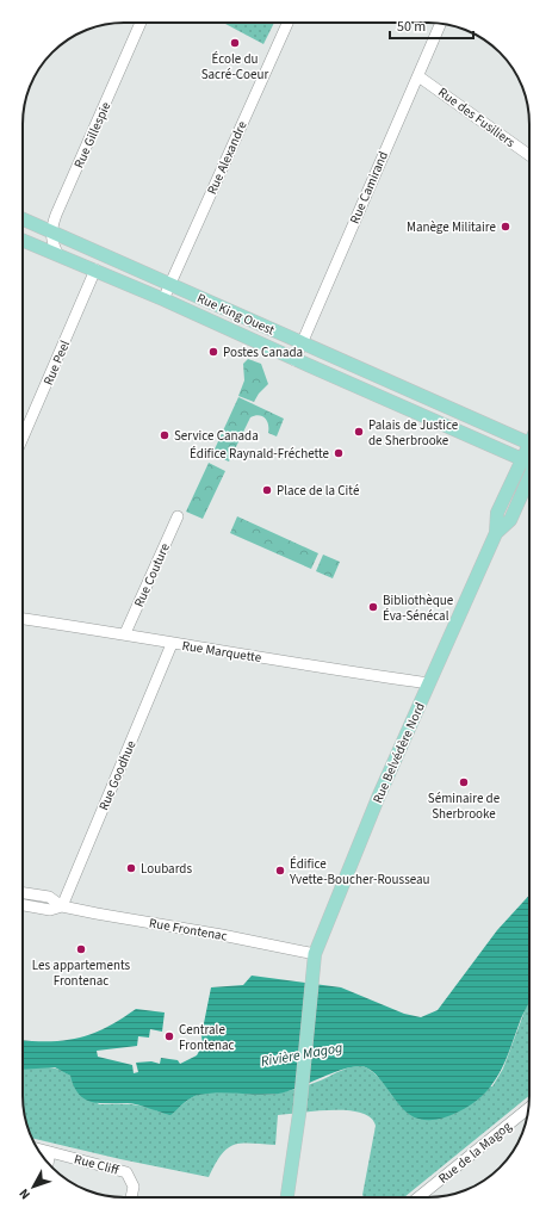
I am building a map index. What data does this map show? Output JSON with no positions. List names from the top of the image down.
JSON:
{
  "streets": {
    "main road": ["Rue King Ouest", "Rue Belvédère Nord"],
    "street": [
      "Rue des Fusiliers",
      "Rue Gillespie",
      "Rue Alexandre",
      "Rue Camirand",
      "Rue Peel",
      "Rue Couture",
      "Rue Marquette",
      "Rue Goodhue",
      "Rue Frontenac",
      "Rue de la Magog",
      "Rue Cliff"
    ]
  },
  "crossings": [
    ["Rue des Fusiliers", "Rue Camirand"],
    ["Rue Gillespie", "Rue King Ouest"],
    ["Rue Alexandre", "Rue King Ouest"],
    ["Rue Camirand", "Rue King Ouest"],
    ["Rue King Ouest", "Rue Peel"],
    ["Rue King Ouest", "Rue Belvédère Nord"],
    ["Rue Couture", "Rue Marquette"],
    ["Rue Marquette", "Rue Belvédère Nord"],
    ["Rue Marquette", "Rue Goodhue"],
    ["Rue Belvédère Nord", "Rue Frontenac"],
    ["Rue Goodhue", "Rue Frontenac"]
  ],
  "water": ["Rivière Magog"],
  "places": [
    "École du Sacré-Coeur",
    "Manège Militaire",
    "Postes Canada",
    "Palais de Justice de Sherbrooke",
    "Service Canada",
    "Édifice Raynald-Fréchette",
    "Place de la Cité",
    "Bibliothèque Éva-Sénécal",
    "Séminaire de Sherbrooke",
    "Loubards",
    "Édifice Yvette-Boucher-Rousseau",
    "Les appartements Frontenac",
    "Centrale Frontenac"
  ],
  "scale_bar": "50 m",
  "north": "bottom left"
}
